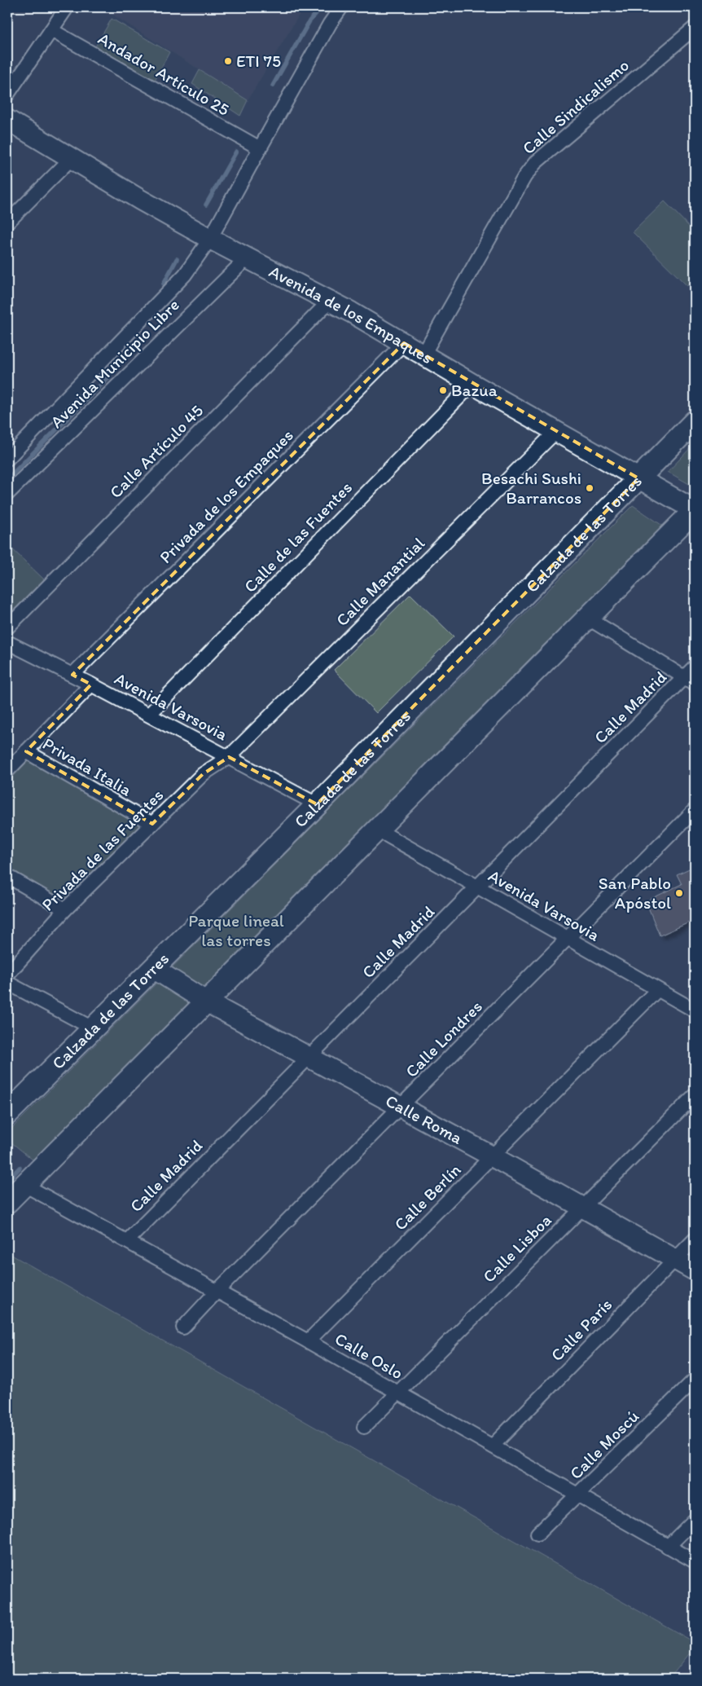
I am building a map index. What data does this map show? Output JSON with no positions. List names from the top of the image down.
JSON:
{
  "streets": {
    "main road": ["Avenida de los Empaques", "Calzada de las Torres", "Calle Roma"],
    "street": [
      "Andador Artículo 25",
      "Calle Sindicalismo",
      "Avenida Municipio Libre",
      "Calle Artículo 45",
      "Privada de los Empaques",
      "Calle de las Fuentes",
      "Calle Manantial",
      "Avenida Varsovia",
      "Calle Madrid",
      "Privada Italia",
      "Privada de las Fuentes",
      "Calle Londres",
      "Calle Berlín",
      "Calle Lisboa",
      "Calle París",
      "Calle Oslo",
      "Calle Moscú"
    ]
  },
  "crossings": [
    ["Andador Artículo 25", "Avenida Municipio Libre"],
    ["Calle Sindicalismo", "Avenida de los Empaques"],
    ["Avenida de los Empaques", "Avenida Municipio Libre"],
    ["Avenida de los Empaques", "Calle Artículo 45"],
    ["Avenida de los Empaques", "Privada de los Empaques"],
    ["Avenida de los Empaques", "Calzada de las Torres"],
    ["Avenida de los Empaques", "Calle de las Fuentes"],
    ["Avenida de los Empaques", "Calle Manantial"],
    ["Privada de los Empaques", "Avenida Varsovia"],
    ["Calzada de las Torres", "Avenida Varsovia"],
    ["Calzada de las Torres", "Calle Roma"],
    ["Calle de las Fuentes", "Avenida Varsovia"],
    ["Calle Manantial", "Avenida Varsovia"],
    ["Calle Manantial", "Privada de las Fuentes"],
    ["Avenida Varsovia", "Calle Madrid"],
    ["Avenida Varsovia", "Privada de las Fuentes"],
    ["Avenida Varsovia", "Calle Londres"],
    ["Avenida Varsovia", "Calle Berlín"],
    ["Calle Madrid", "Calle Roma"],
    ["Calle Madrid", "Calle Oslo"],
    ["Privada Italia", "Privada de las Fuentes"],
    ["Calle Londres", "Calle Roma"],
    ["Calle Londres", "Calle Oslo"],
    ["Calle Roma", "Calle Berlín"],
    ["Calle Roma", "Calle Lisboa"],
    ["Calle Roma", "Calle París"],
    ["Calle Berlín", "Calle Oslo"],
    ["Calle Lisboa", "Calle Oslo"],
    ["Calle París", "Calle Oslo"],
    ["Calle Oslo", "Calle Moscú"]
  ],
  "parks": ["Parque lineal las torres"],
  "places": [
    "ETI 75",
    "Bazua",
    "Besachi Sushi Barrancos",
    "San Pablo Apóstol"
  ]
}
